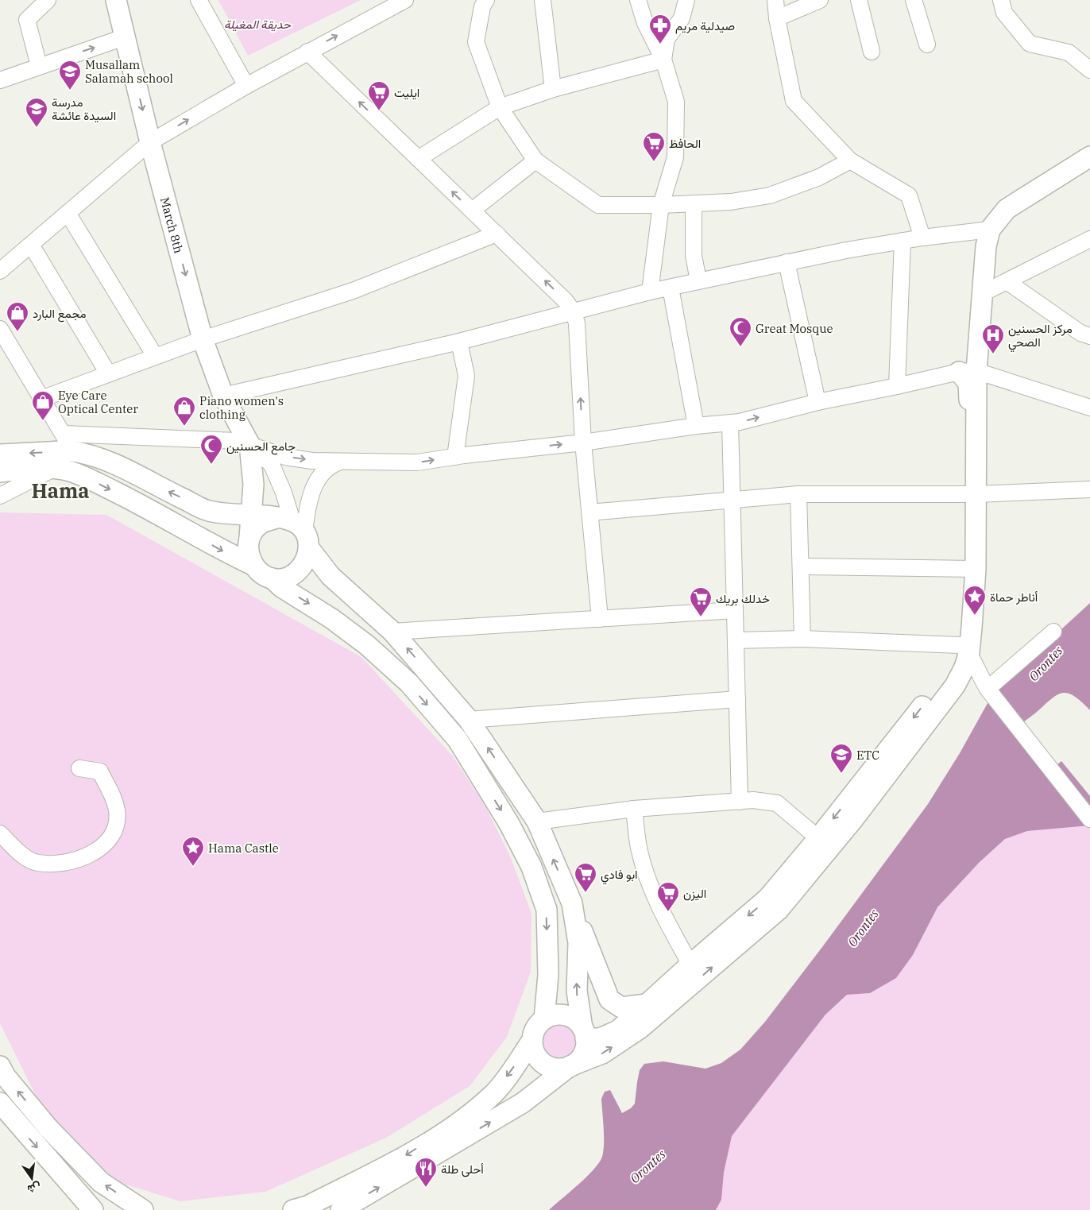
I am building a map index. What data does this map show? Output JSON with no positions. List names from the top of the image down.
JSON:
{
  "streets": {
    "main road": ["March 8th"]
  },
  "one_way": ["March 8th"],
  "districts": ["Hama"],
  "water": ["Orontes"],
  "parks": ["حديقة المغيلة"],
  "places": {
    "pharmacy": ["صيدلية مريم"],
    "school or university": ["Musallam Salamah school", "مدرسة السيدة عائشة", "ETC"],
    "supermarket": [
      "ايليت",
      "الحافظ",
      "خدلك بريك",
      "ابو فادي",
      "اليزن"
    ],
    "shop": ["مجمع البارد", "Eye Care Optical Center", "Piano women's clothing"],
    "mosque": ["Great Mosque", "جامع الحسنين"],
    "hospital": ["مركز الحسنين الصحي"],
    "place": ["أناطر حماة", "Hama Castle"],
    "restaurant": ["أحلى طلة"]
  },
  "north": "bottom"
}
